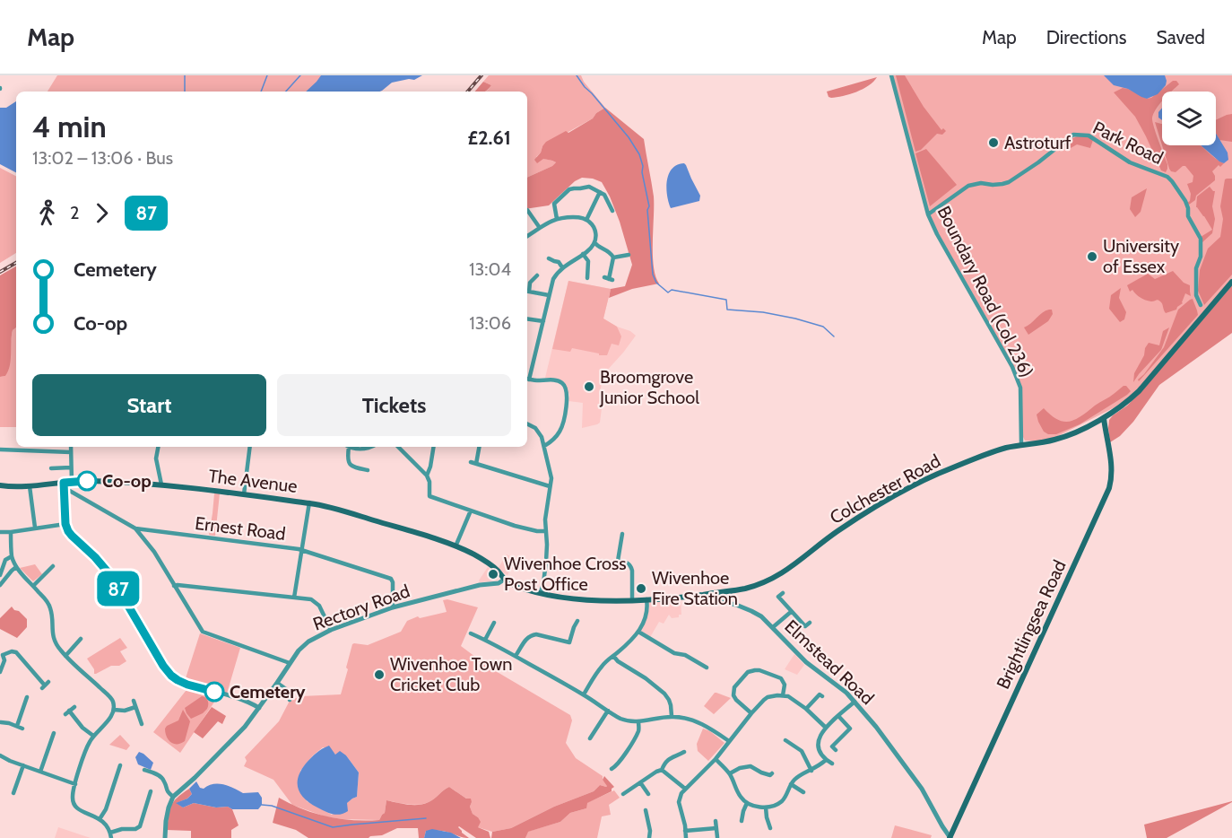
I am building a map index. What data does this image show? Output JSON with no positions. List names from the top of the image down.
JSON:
{
  "streets": {
    "main road": ["The Avenue", "Colchester Road", "Brightlingsea Road"],
    "street": [
      "Park Road",
      "Boundary Road (Col 236)",
      "Ernest Road",
      "Rectory Road",
      "Elmstead Road"
    ]
  },
  "crossings": [
    ["Park Road", "Boundary Road (Col 236)"],
    ["Boundary Road (Col 236)", "Colchester Road"],
    ["The Avenue", "Colchester Road"],
    ["The Avenue", "Rectory Road"],
    ["Colchester Road", "Rectory Road"],
    ["Colchester Road", "Brightlingsea Road"],
    ["Colchester Road", "Elmstead Road"],
    ["Ernest Road", "Rectory Road"],
    ["Brightlingsea Road", "Elmstead Road"]
  ],
  "places": [
    "Astroturf",
    "University of Essex",
    "Broomgrove Junior School",
    "Co-op",
    "Wivenhoe Cross Post Office",
    "Wivenhoe Fire Station",
    "Wivenhoe Town Cricket Club",
    "Cemetery"
  ],
  "lines": ["bus line 87"],
  "page": {
    "header": "Map",
    "nav": ["Map", "Directions", "Saved"],
    "on_map": "87",
    "heading": ["4 min", "13:02 – 13:06 · Bus", "£2.61"],
    "legs": ["2", "87"],
    "list": [
      {
        "name": "Cemetery",
        "value": "13:04"
      },
      {
        "name": "Co-op",
        "value": "13:06"
      }
    ],
    "buttons": ["Start", "Tickets"]
  }
}
